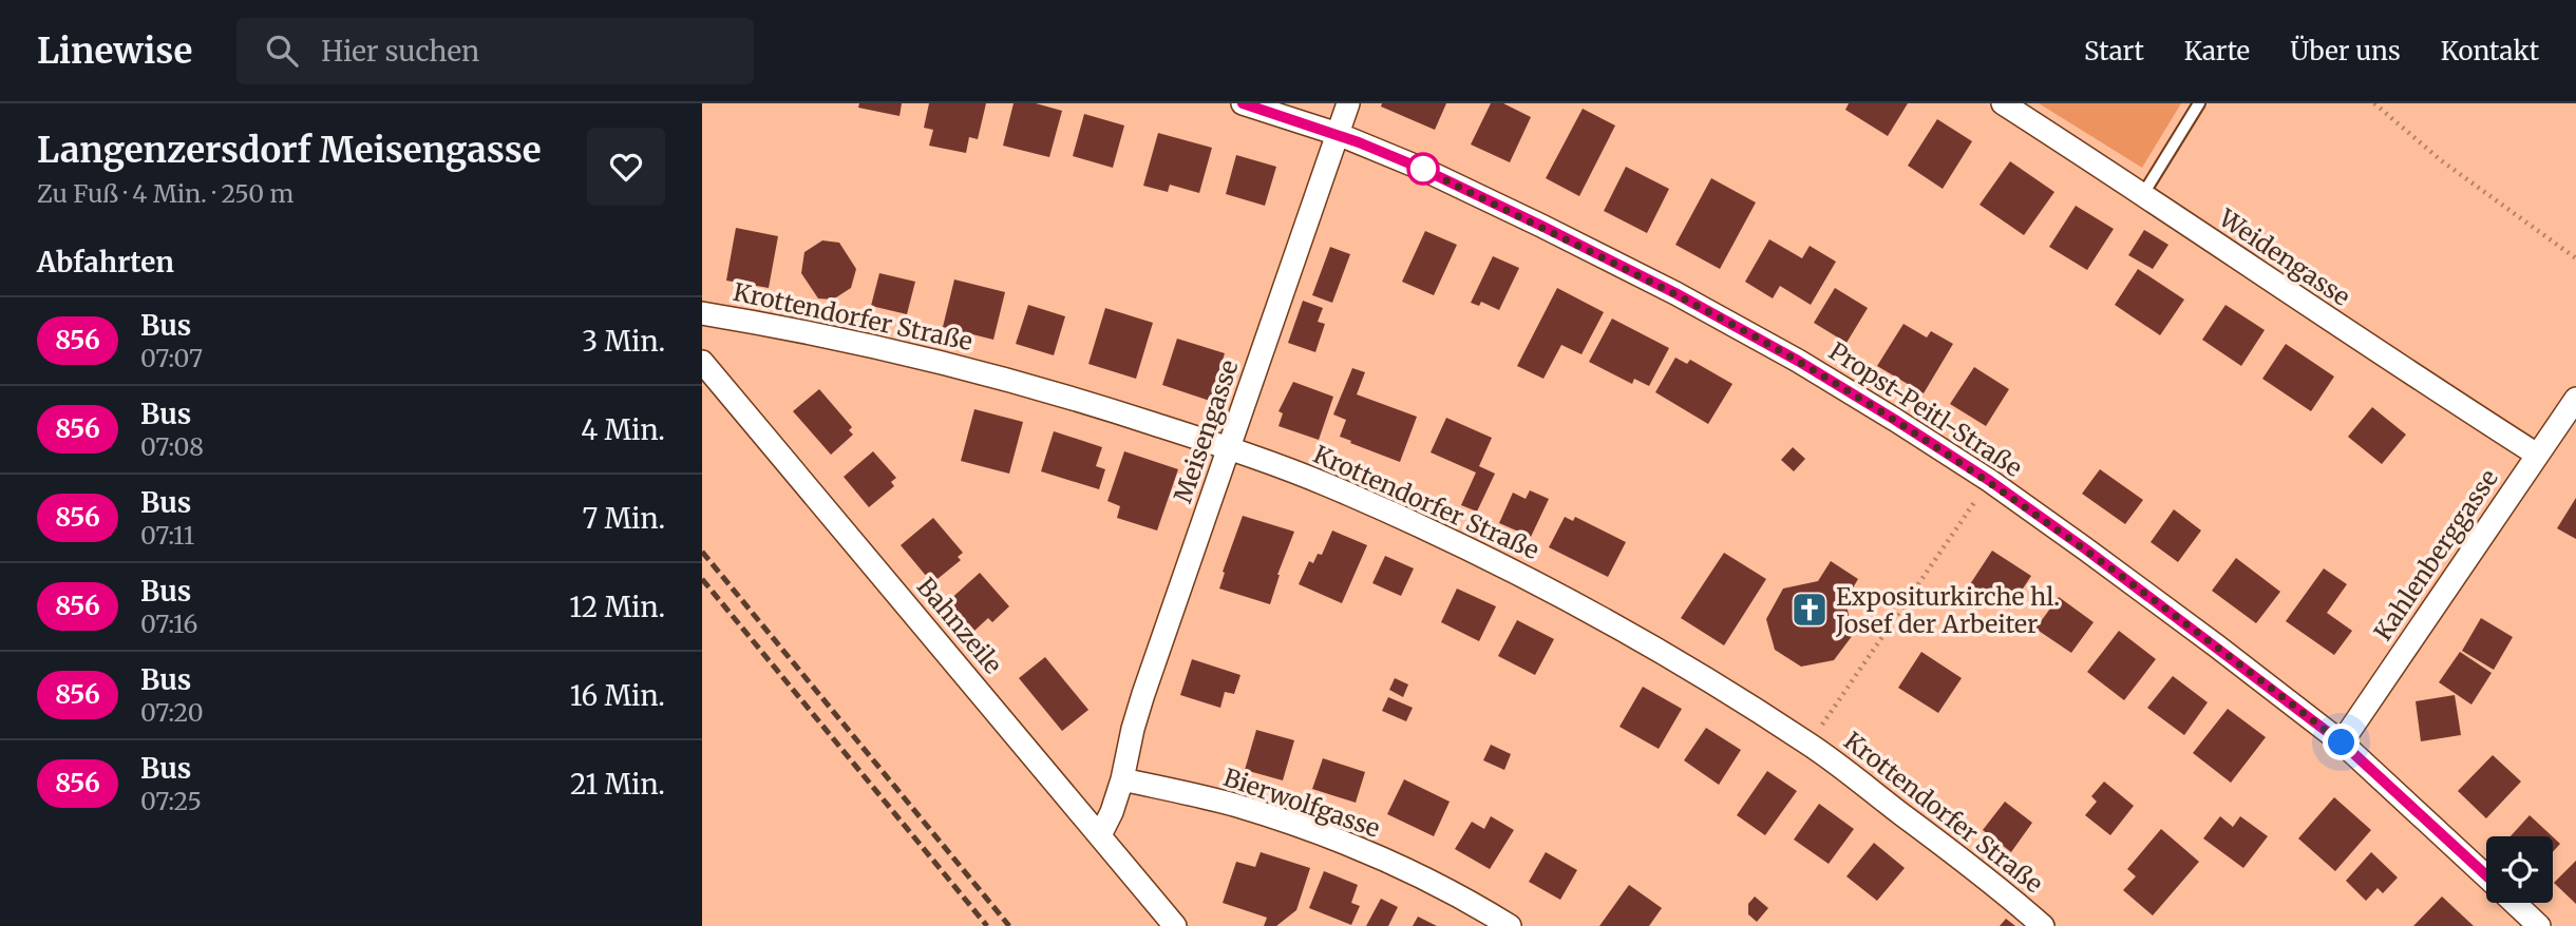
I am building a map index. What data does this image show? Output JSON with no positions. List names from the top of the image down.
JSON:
{
  "streets": {
    "street": [
      "Weidengasse",
      "Krottendorfer Straße",
      "Propst-Peitl-Straße",
      "Meisengasse",
      "Kahlenberggasse",
      "Bahnzeile",
      "Bierwolfgasse"
    ]
  },
  "crossings": [
    ["Weidengasse", "Kahlenberggasse"],
    ["Krottendorfer Straße", "Meisengasse"],
    ["Propst-Peitl-Straße", "Meisengasse"],
    ["Propst-Peitl-Straße", "Kahlenberggasse"],
    ["Meisengasse", "Bierwolfgasse"]
  ],
  "places": {
    "church": ["Expositurkirche hl. Josef der Arbeiter"]
  },
  "lines": ["bus line 856"],
  "page": {
    "header": "Linewise",
    "search": "Hier suchen",
    "nav": [
      "Start",
      "Karte",
      "Über uns",
      "Kontakt"
    ],
    "heading": [
      ["Langenzersdorf Meisengasse", "Zu Fuß · 4 Min. · 250 m"],
      "Abfahrten"
    ],
    "list": [
      {
        "mark": "856",
        "name": "Bus",
        "note": "07:07",
        "value": "3 Min."
      },
      {
        "mark": "856",
        "name": "Bus",
        "note": "07:08",
        "value": "4 Min."
      },
      {
        "mark": "856",
        "name": "Bus",
        "note": "07:11",
        "value": "7 Min."
      },
      {
        "mark": "856",
        "name": "Bus",
        "note": "07:16",
        "value": "12 Min."
      },
      {
        "mark": "856",
        "name": "Bus",
        "note": "07:20",
        "value": "16 Min."
      },
      {
        "mark": "856",
        "name": "Bus",
        "note": "07:25",
        "value": "21 Min."
      }
    ]
  }
}
